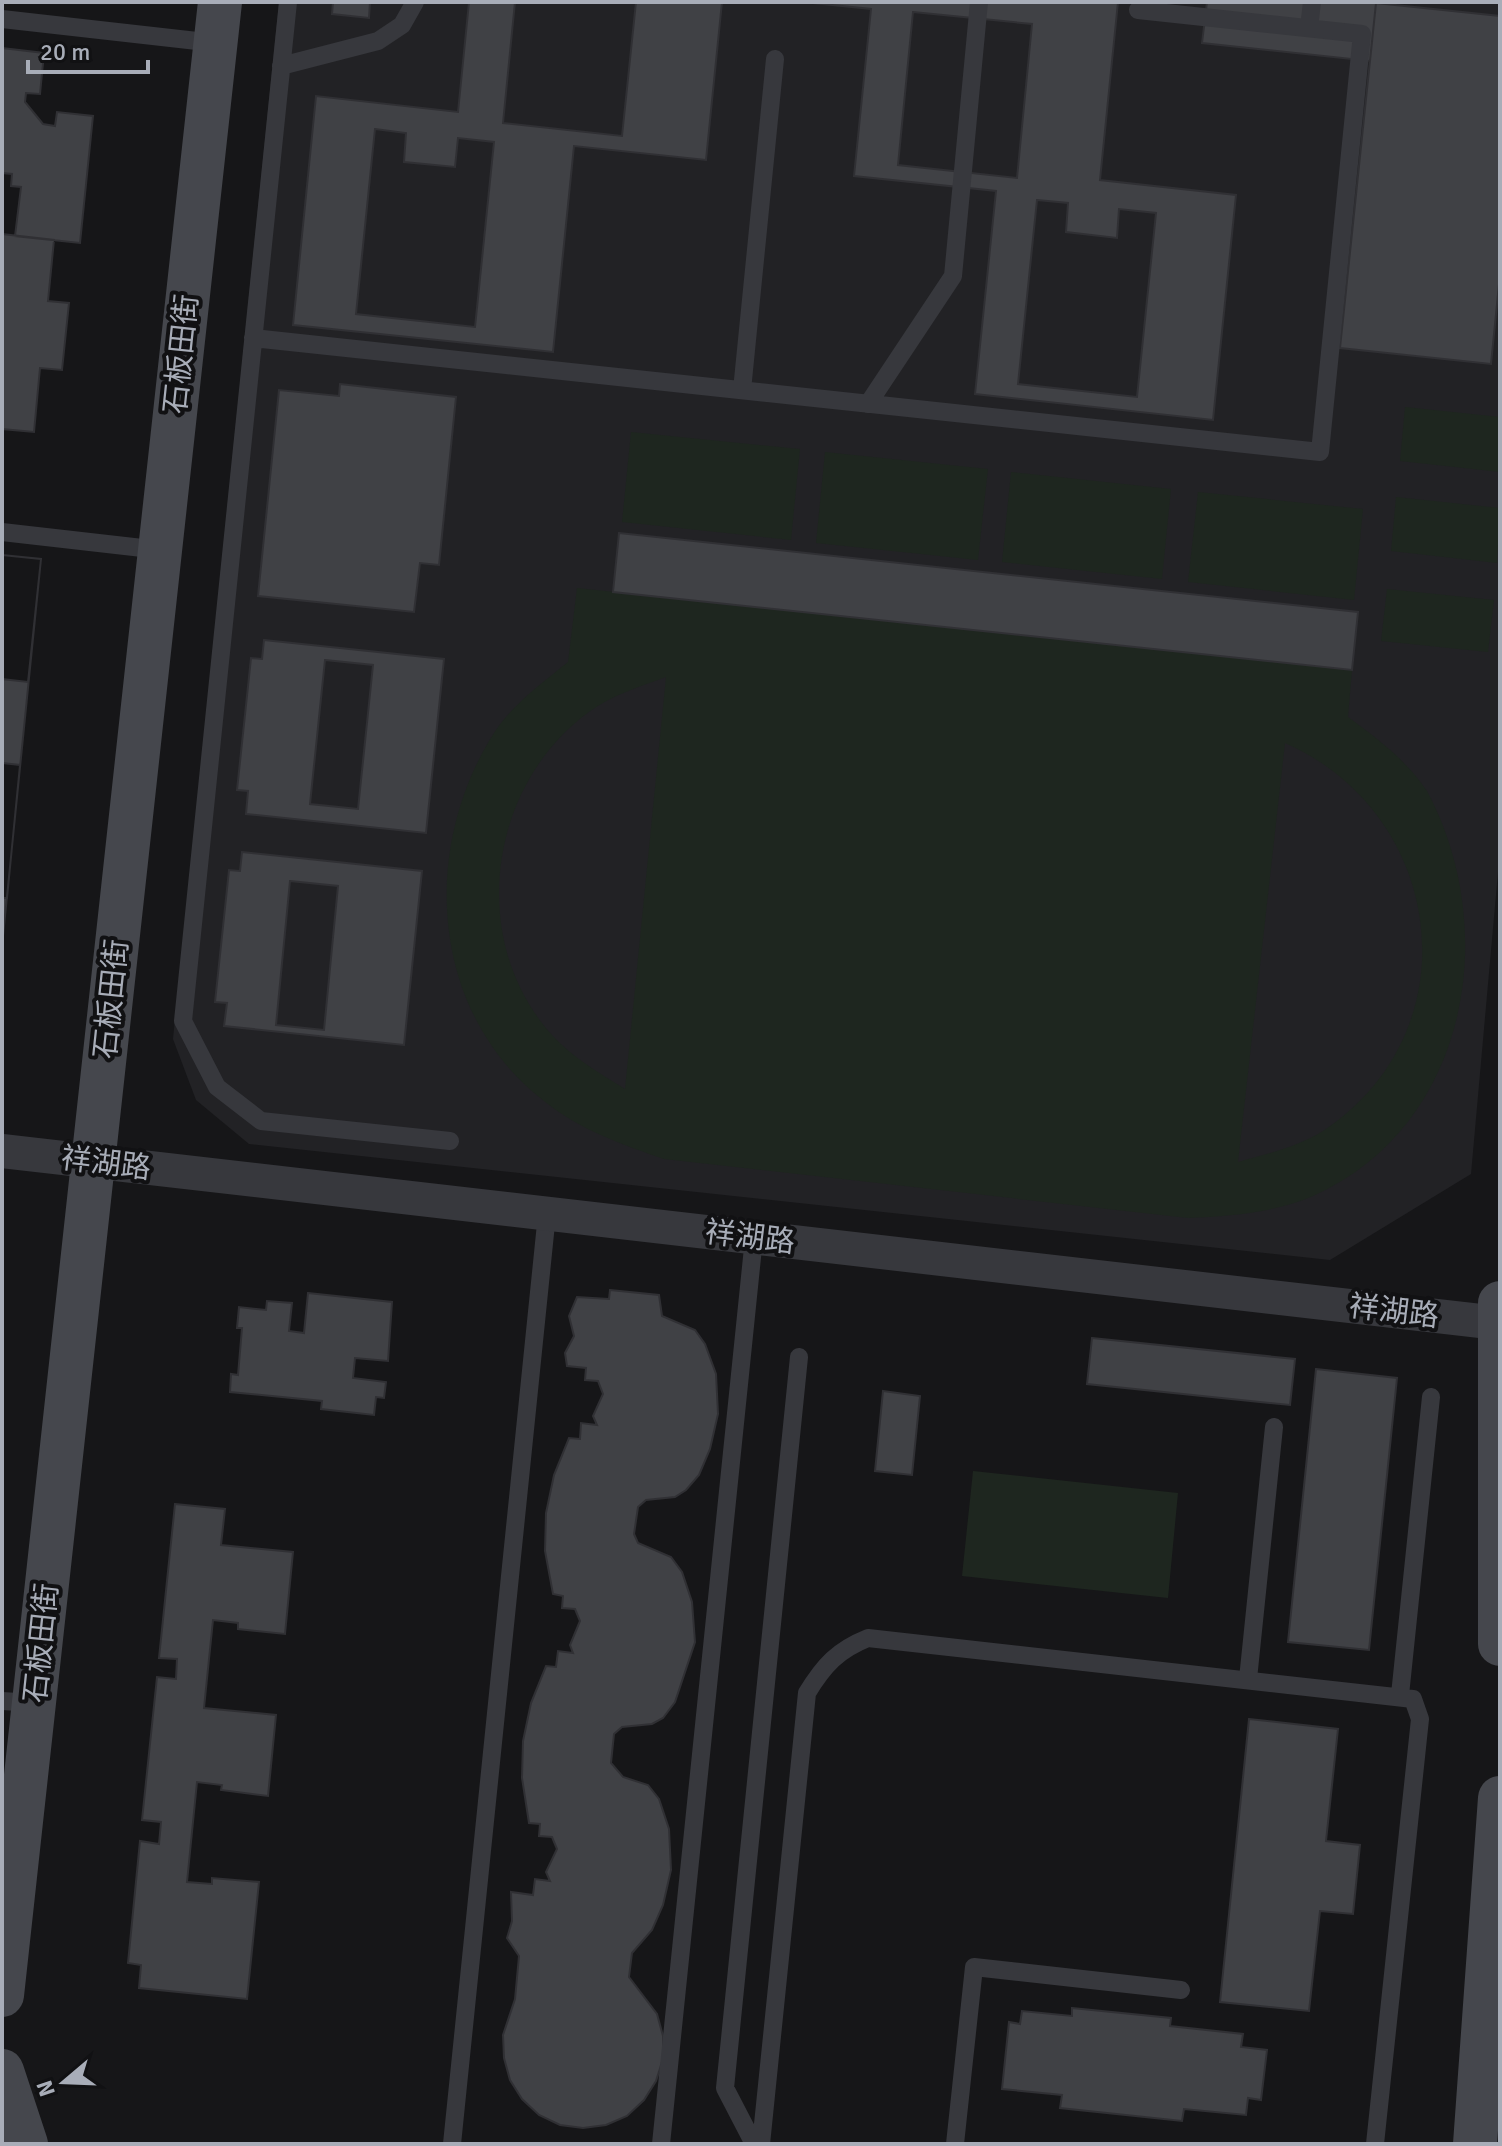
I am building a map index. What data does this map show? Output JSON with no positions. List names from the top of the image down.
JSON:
{
  "streets": {
    "street": ["石板田街", "祥湖路"]
  },
  "crossings": [
    ["石板田街", "祥湖路"]
  ],
  "scale_bar": "20 m",
  "north": "left"
}
